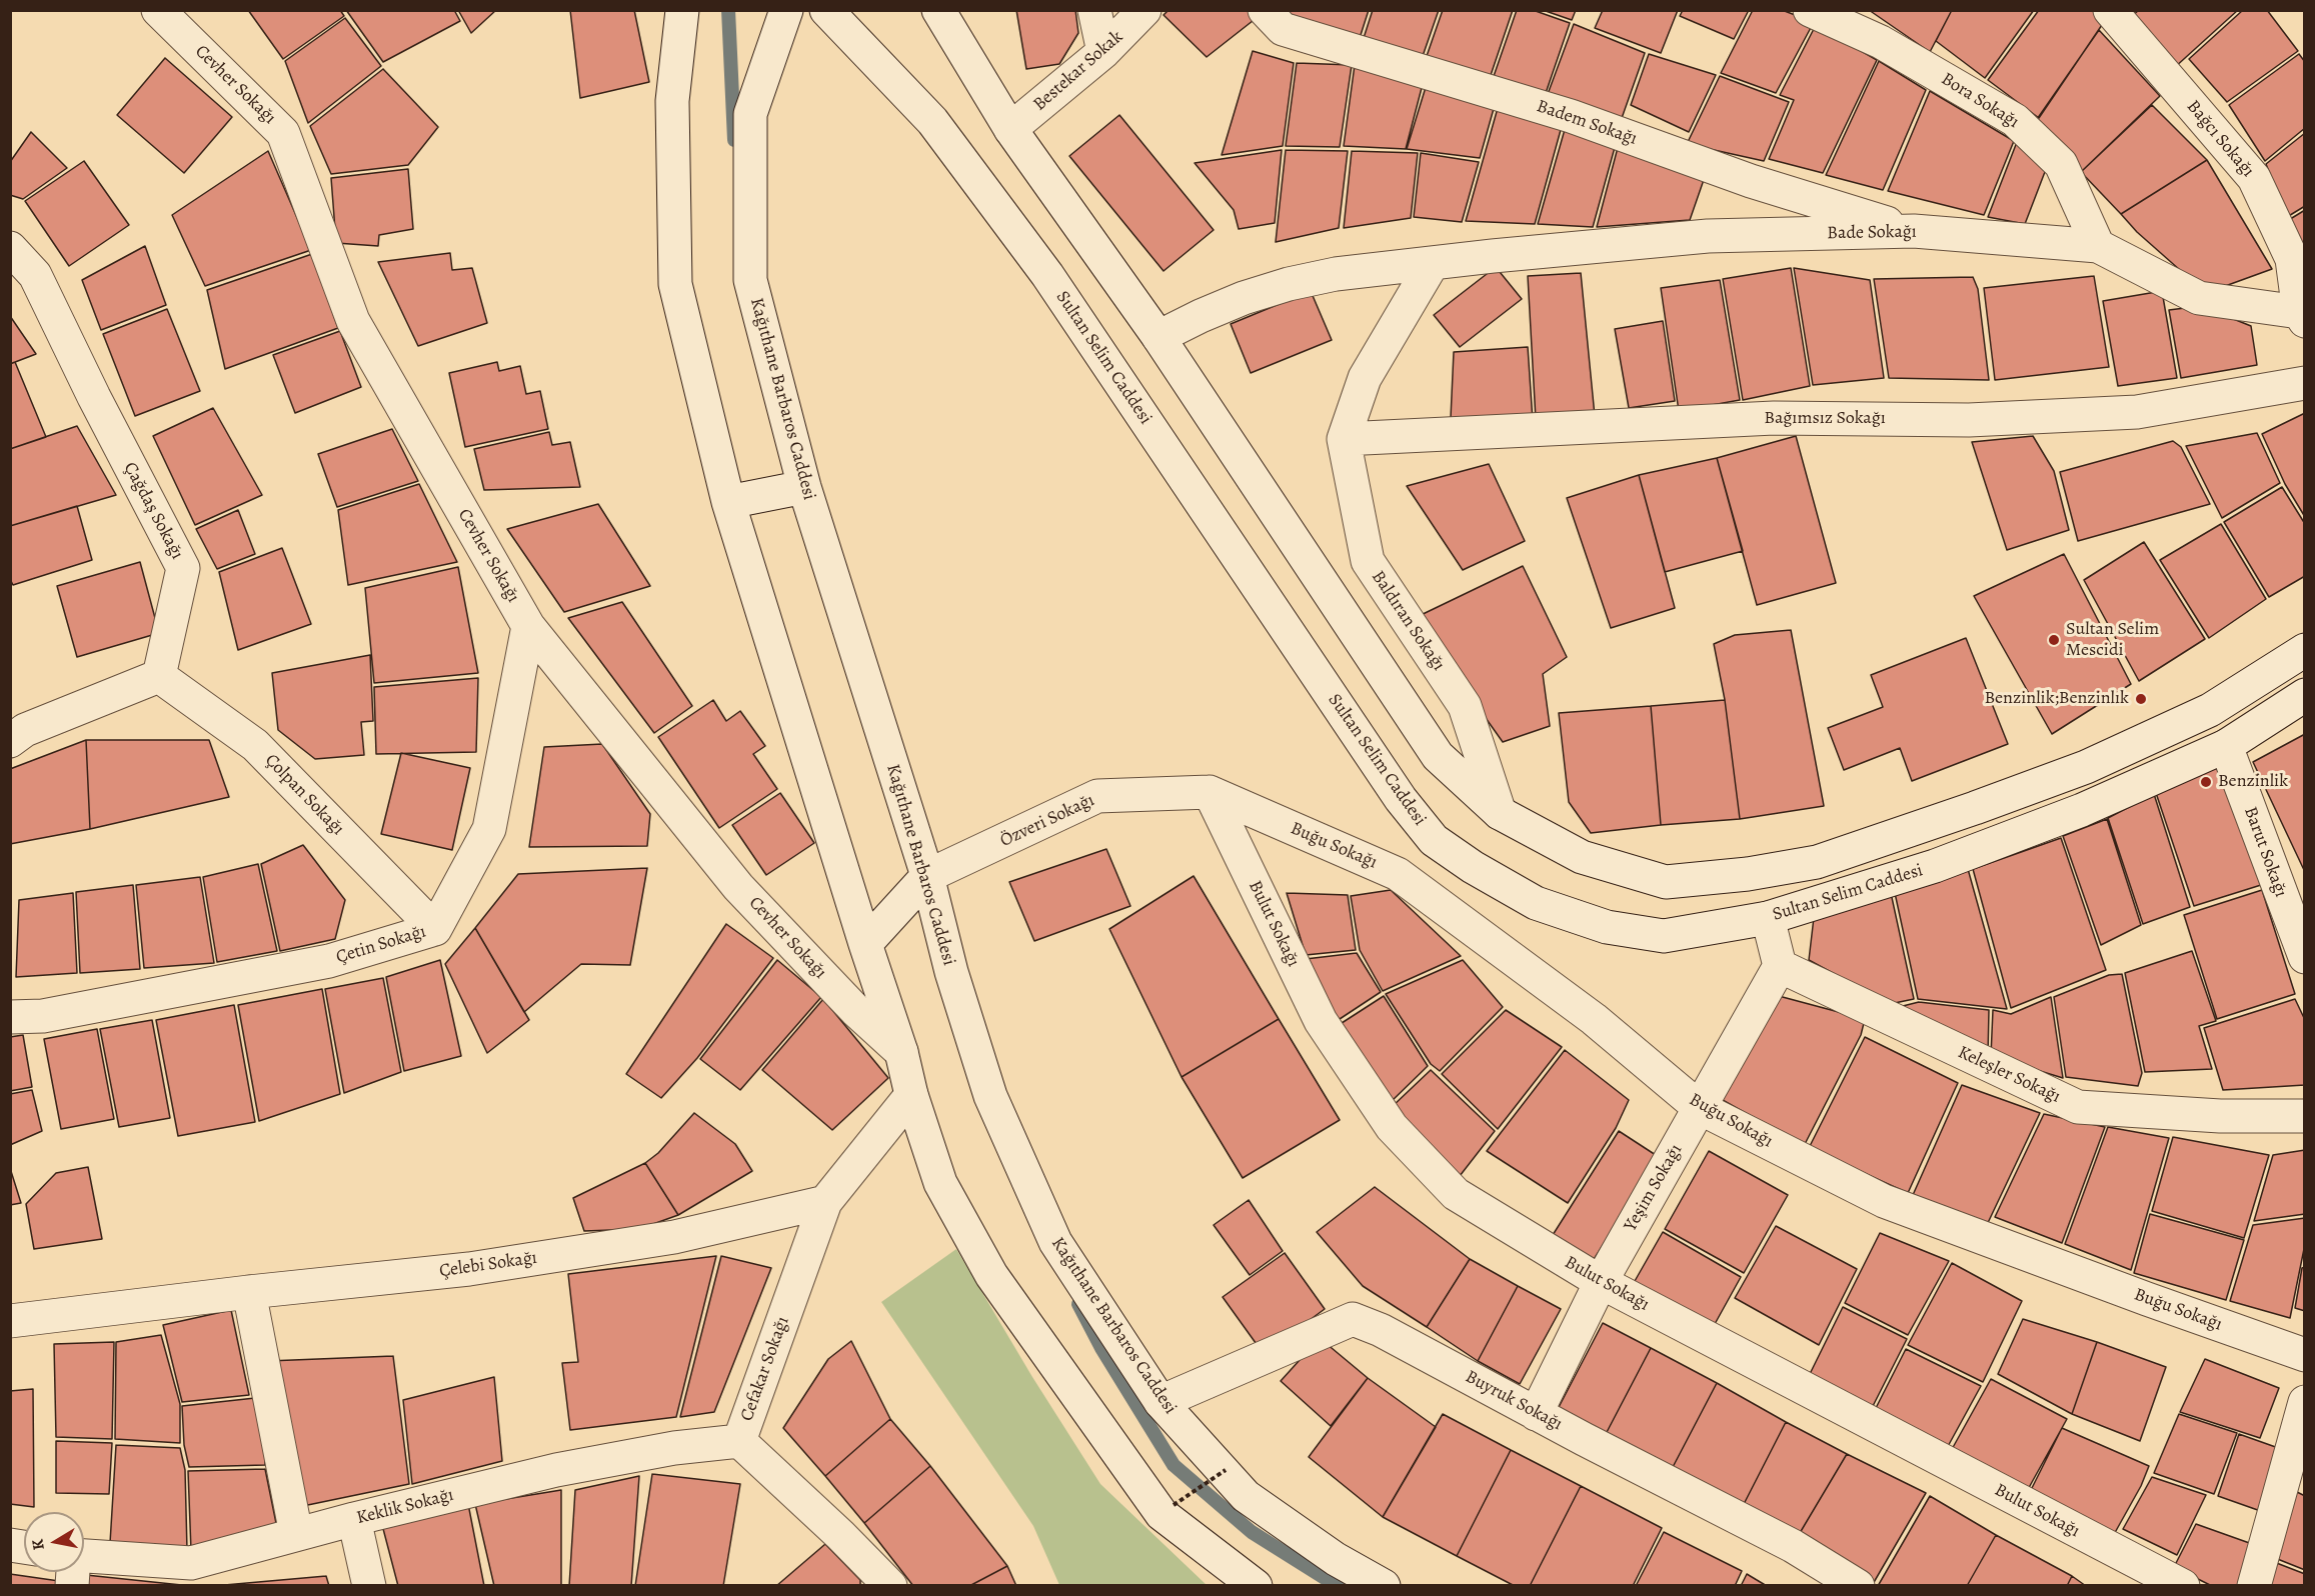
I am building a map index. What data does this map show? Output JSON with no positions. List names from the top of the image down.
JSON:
{
  "streets": {
    "street": [
      "Bestekar Sokak",
      "Cevher Sokağı",
      "Bora Sokağı",
      "Badem Sokağı",
      "Bağcı Sokağı",
      "Bade Sokağı",
      "Sultan Selim Caddesi",
      "Kağıthane Barbaros Caddesi",
      "Bağımsız Sokağı",
      "Çağdaş Sokağı",
      "Baldıran Sokağı",
      "Çolpan Sokağı",
      "Özveri Sokağı",
      "Buğu Sokağı",
      "Barut Sokağı",
      "Bulut Sokağı",
      "Çetin Sokağı",
      "Keleşler Sokağı",
      "Yeşim Sokağı",
      "Çelebi Sokağı",
      "Cefakar Sokağı",
      "Buyruk Sokağı",
      "Keklik Sokağı"
    ]
  },
  "crossings": [
    ["Cevher Sokağı", "Çetin Sokağı"],
    ["Bora Sokağı", "Bade Sokağı"],
    ["Badem Sokağı", "Bade Sokağı"],
    ["Bağcı Sokağı", "Bade Sokağı"],
    ["Sultan Selim Caddesi", "Barut Sokağı"],
    ["Kağıthane Barbaros Caddesi", "Özveri Sokağı"],
    ["Kağıthane Barbaros Caddesi", "Buyruk Sokağı"],
    ["Bağımsız Sokağı", "Baldıran Sokağı"],
    ["Çağdaş Sokağı", "Çolpan Sokağı"],
    ["Çolpan Sokağı", "Çetin Sokağı"],
    ["Özveri Sokağı", "Buğu Sokağı"],
    ["Özveri Sokağı", "Bulut Sokağı"],
    ["Buğu Sokağı", "Bulut Sokağı"],
    ["Buğu Sokağı", "Yeşim Sokağı"],
    ["Bulut Sokağı", "Yeşim Sokağı"],
    ["Keleşler Sokağı", "Yeşim Sokağı"],
    ["Yeşim Sokağı", "Buyruk Sokağı"],
    ["Çelebi Sokağı", "Cefakar Sokağı"],
    ["Cefakar Sokağı", "Keklik Sokağı"]
  ],
  "places": ["Sultan Selim Mescidi", "Benzinlik;Benzinlık", "Benzinlik"],
  "north": "left"
}
